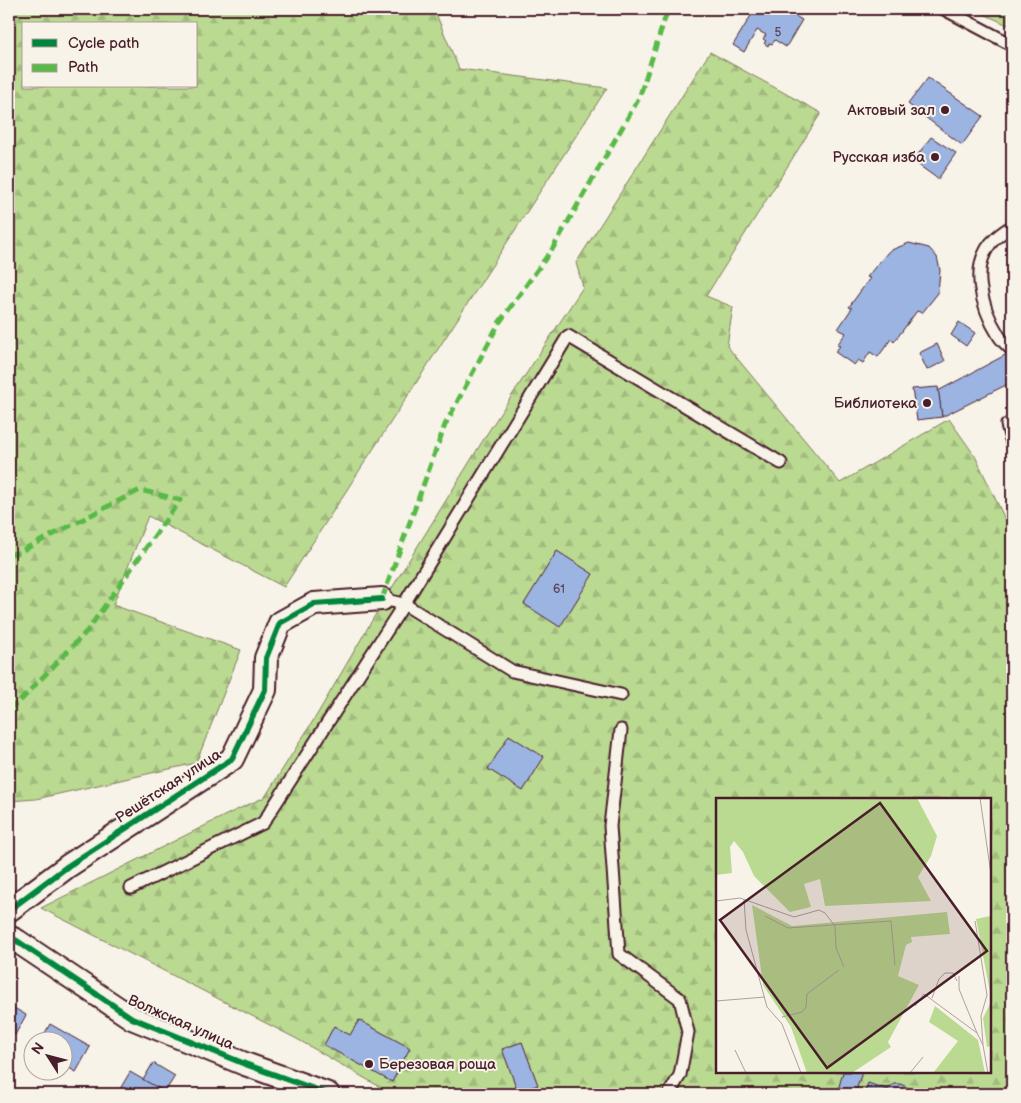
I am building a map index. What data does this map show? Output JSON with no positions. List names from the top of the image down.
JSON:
{
  "streets": {
    "street": ["Решётская улица", "Волжская улица"]
  },
  "places": [
    "Актовый зал",
    "Русская изба",
    "Библиотека",
    "Березовая роща"
  ],
  "house_numbers": ["5", "61"],
  "legend": ["Cycle path", "Path"],
  "north": "top left"
}
